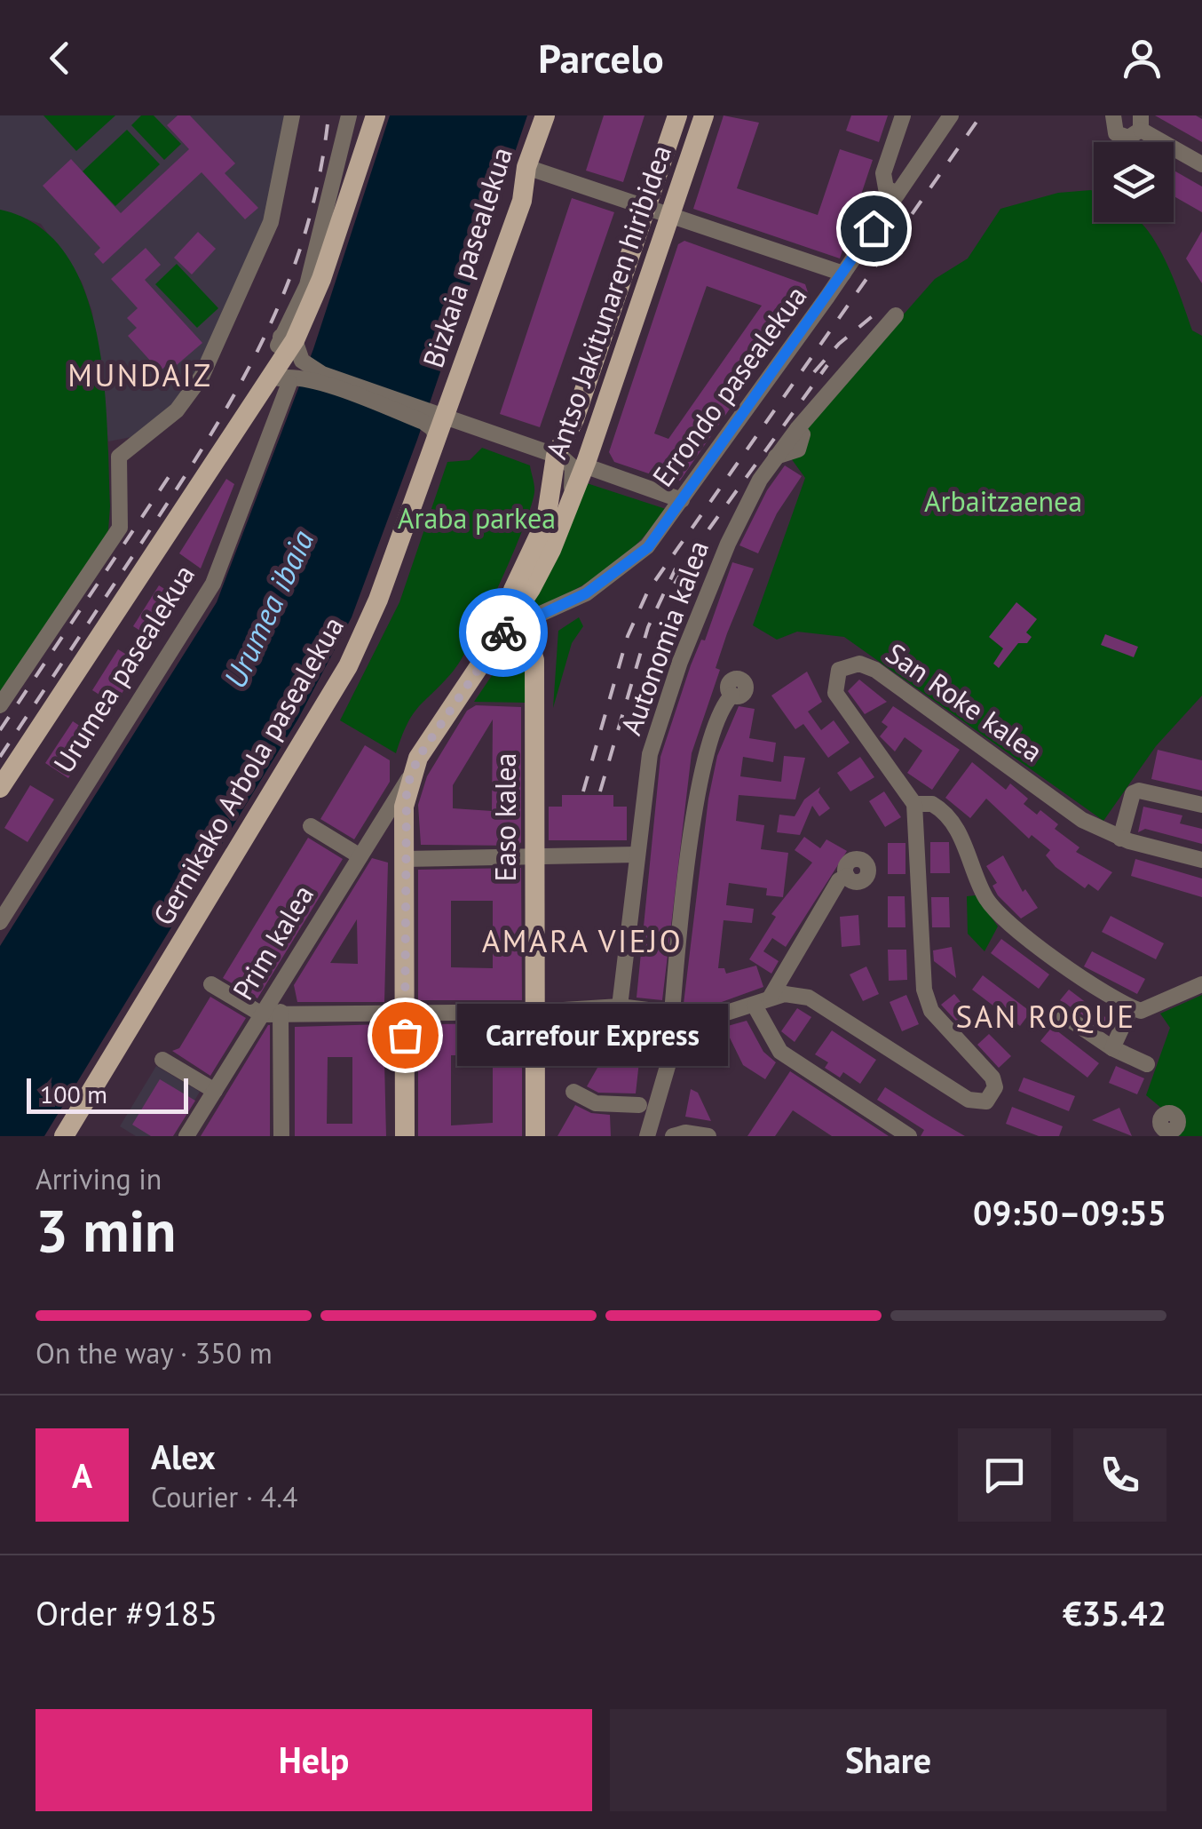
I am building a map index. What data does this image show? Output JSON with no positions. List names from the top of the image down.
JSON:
{
  "streets": {
    "main road": [
      "Bizkaia pasealekua",
      "Antso Jakitunaren hiribidea",
      "Urumea pasealekua",
      "Gernikako Arbola pasealekua",
      "Easo kalea"
    ],
    "street": [
      "Errondo pasealekua",
      "Autonomia kalea",
      "San Roke kalea",
      "Prim kalea"
    ]
  },
  "crossings": [
    ["Bizkaia pasealekua", "Gernikako Arbola pasealekua"],
    ["Antso Jakitunaren hiribidea", "Errondo pasealekua"],
    ["Antso Jakitunaren hiribidea", "Easo kalea"],
    ["Antso Jakitunaren hiribidea", "Prim kalea"],
    ["Errondo pasealekua", "Easo kalea"]
  ],
  "districts": ["MUNDAIZ", "AMARA VIEJO", "SAN ROQUE"],
  "water": ["Urumea ibaia"],
  "parks": ["Arbaitzaenea", "Araba parkea"],
  "places": ["Carrefour Express"],
  "scale_bar": "100 m",
  "page": {
    "header": "Parcelo",
    "bubble": "Carrefour Express",
    "scale": "100 m",
    "heading": ["3 min", "Arriving in", "09:50–09:55"],
    "panel": [
      "Alex",
      "Courier · 4.4",
      "Order #9185",
      "€35.42"
    ],
    "bar": "On the way · 350 m",
    "round": "A",
    "buttons": ["Help", "Share"]
  }
}
